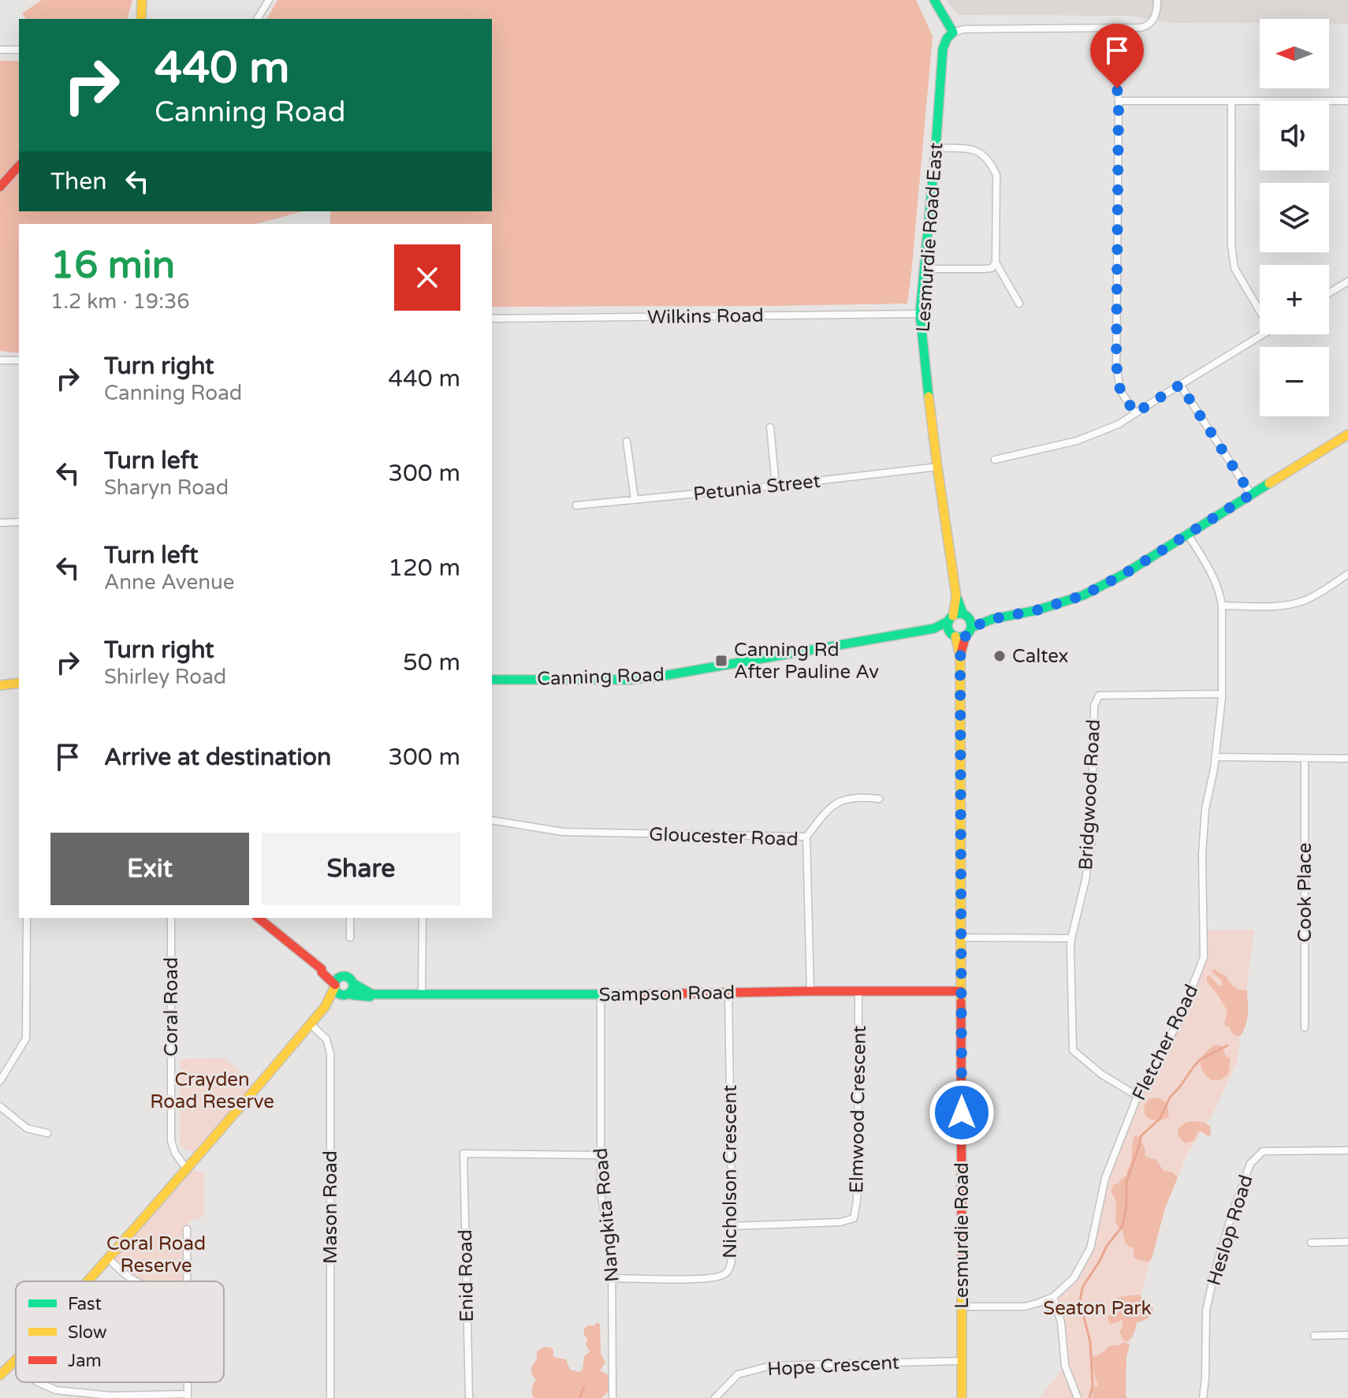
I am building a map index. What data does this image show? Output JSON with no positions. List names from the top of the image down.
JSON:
{
  "streets": {
    "street": [
      "Lesmurdie Road East",
      "Wilkins Road",
      "Petunia Street",
      "Canning Road",
      "Bridgwood Road",
      "Gloucester Road",
      "Cook Place",
      "Sampson Road",
      "Coral Road",
      "Fletcher Road",
      "Elmwood Crescent",
      "Nicholson Crescent",
      "Mason Road",
      "Nangkita Road",
      "Heslop Road",
      "Lesmurdie Road",
      "Enid Road",
      "Hope Crescent"
    ]
  },
  "crossings": [
    ["Lesmurdie Road East", "Wilkins Road"],
    ["Lesmurdie Road East", "Petunia Street"],
    ["Lesmurdie Road East", "Canning Road"],
    ["Lesmurdie Road East", "Lesmurdie Road"],
    ["Canning Road", "Lesmurdie Road"],
    ["Bridgwood Road", "Fletcher Road"],
    ["Gloucester Road", "Sampson Road"],
    ["Sampson Road", "Elmwood Crescent"],
    ["Sampson Road", "Nicholson Crescent"],
    ["Sampson Road", "Nangkita Road"],
    ["Sampson Road", "Lesmurdie Road"],
    ["Fletcher Road", "Lesmurdie Road"],
    ["Elmwood Crescent", "Nicholson Crescent"],
    ["Nicholson Crescent", "Nangkita Road"],
    ["Nangkita Road", "Enid Road"],
    ["Lesmurdie Road", "Hope Crescent"]
  ],
  "parks": ["Crayden Road Reserve", "Coral Road Reserve", "Seaton Park"],
  "places": {
    "other": ["Caltex"],
    "transit": ["Canning Rd After Pauline Av"]
  },
  "legend": ["Fast", "Slow", "Jam"],
  "north": "left",
  "page": {
    "map_buttons": ["+", "−"],
    "turn": ["440 m", "Canning Road"],
    "then": "Then",
    "heading": ["16 min", "1.2 km · 19:36"],
    "list": [
      {
        "name": "Turn right",
        "note": "Canning Road",
        "value": "440 m"
      },
      {
        "name": "Turn left",
        "note": "Sharyn Road",
        "value": "300 m"
      },
      {
        "name": "Turn left",
        "note": "Anne Avenue",
        "value": "120 m"
      },
      {
        "name": "Turn right",
        "note": "Shirley Road",
        "value": "50 m"
      },
      {
        "name": "Arrive at destination",
        "value": "300 m"
      }
    ],
    "buttons": ["Exit", "Share"]
  }
}
